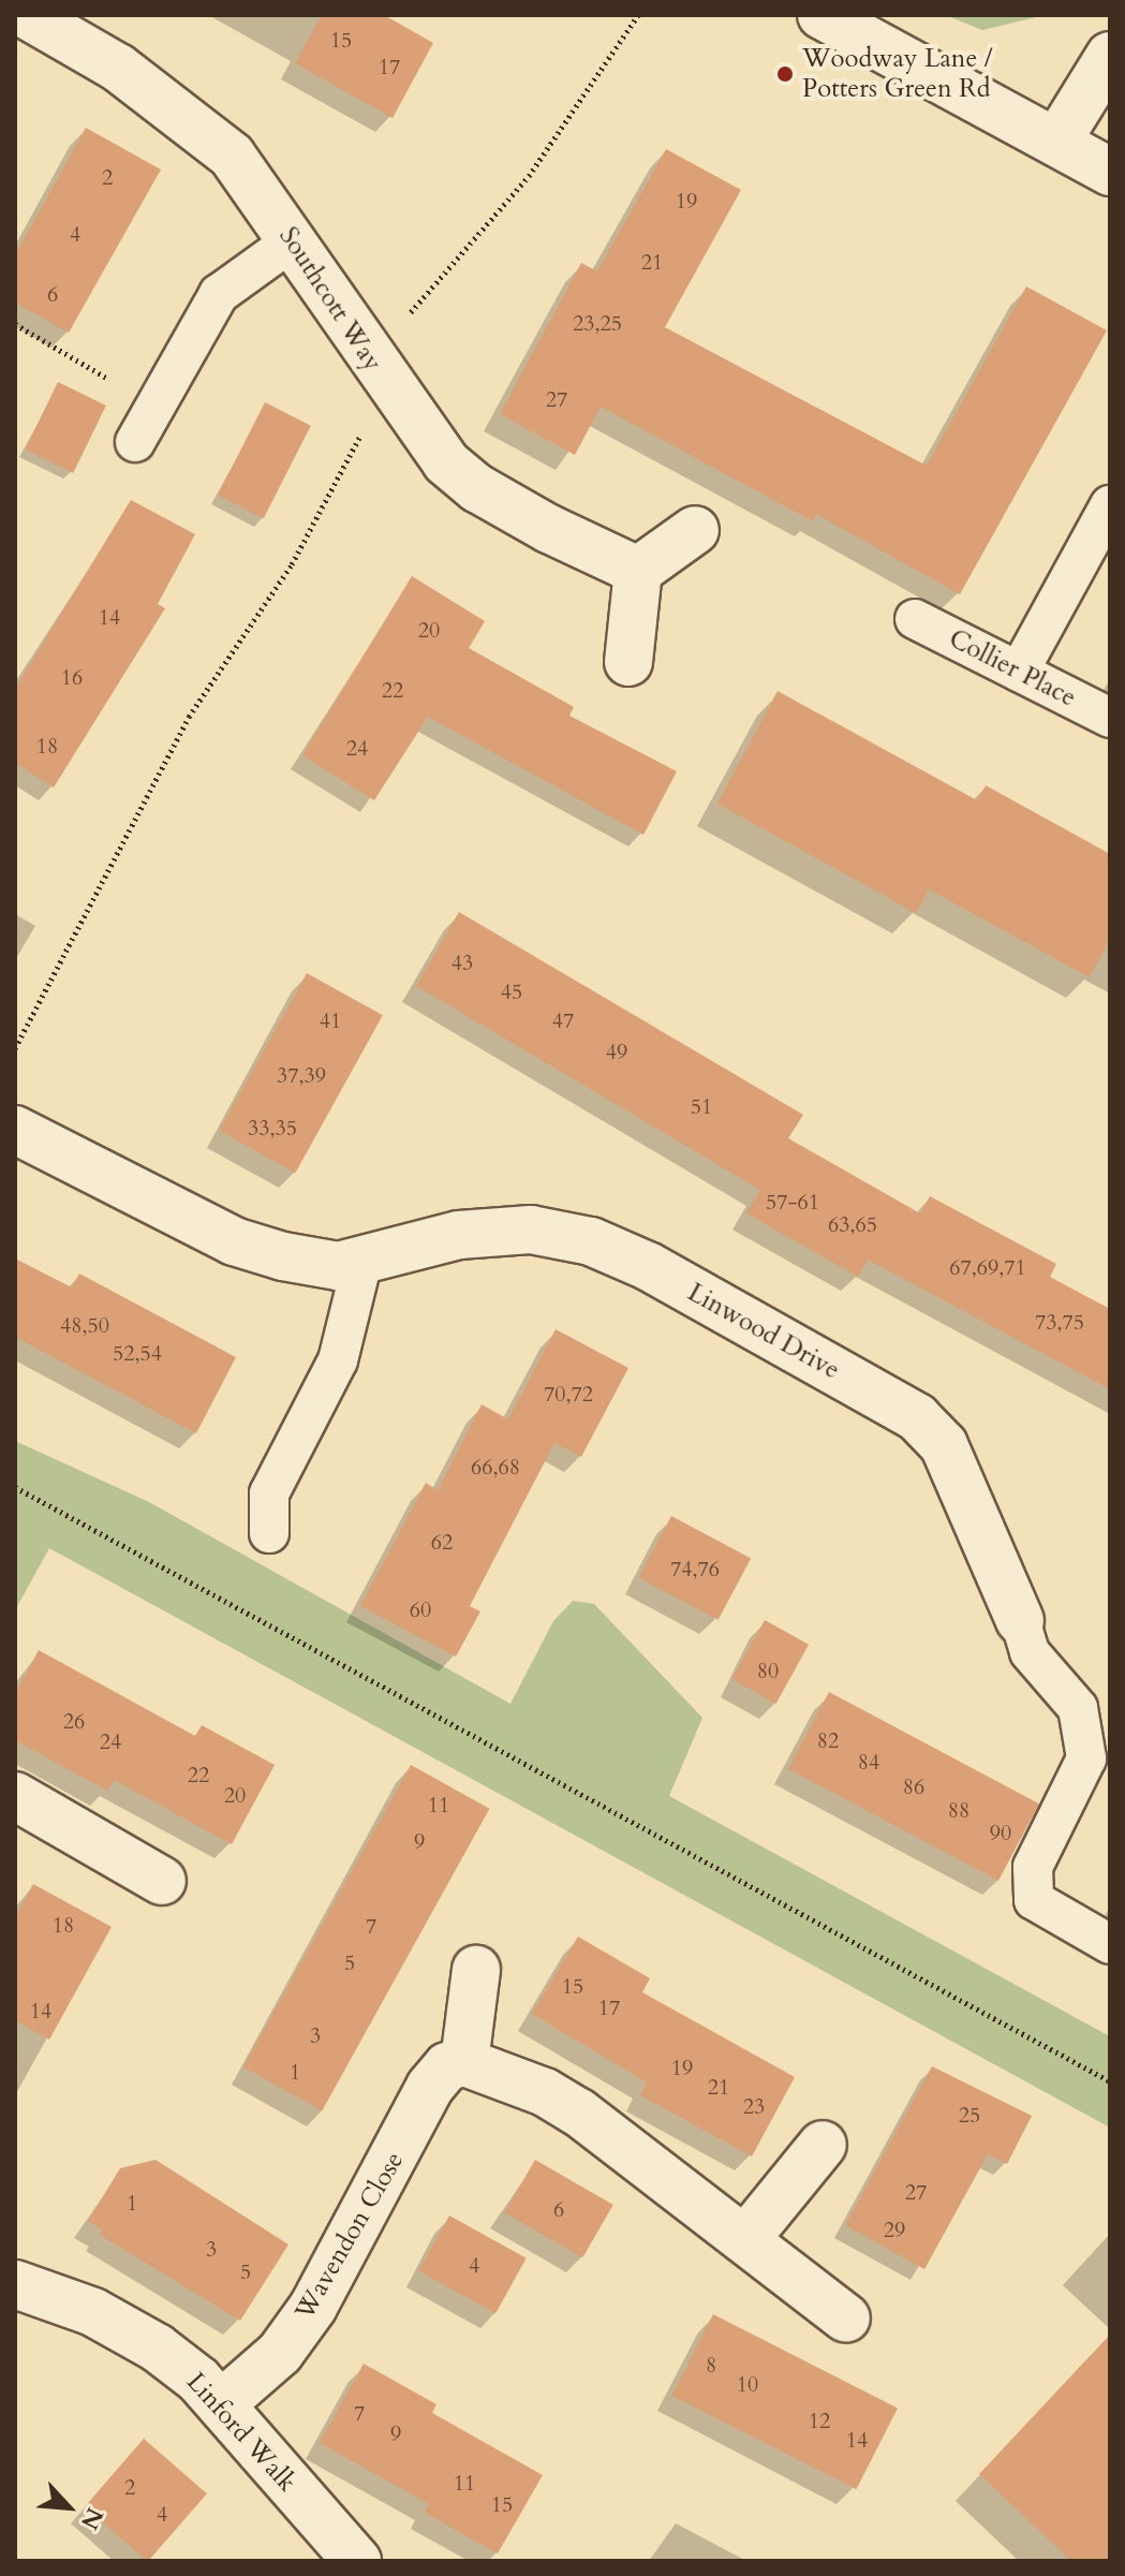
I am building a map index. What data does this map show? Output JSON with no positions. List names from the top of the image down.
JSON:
{
  "streets": {
    "street": [
      "Southcott Way",
      "Linwood Drive",
      "Wavendon Close",
      "Linford Walk"
    ],
    "lane": ["Collier Place"]
  },
  "crossings": [
    ["Wavendon Close", "Linford Walk"]
  ],
  "places": ["Woodway Lane / Potters Green Rd"],
  "house_numbers": [
    "15",
    "17",
    "2",
    "19",
    "4",
    "21",
    "6",
    "23,25",
    "27",
    "14",
    "20",
    "16",
    "22",
    "18",
    "24",
    "43",
    "45",
    "41",
    "47",
    "49",
    "37,39",
    "51",
    "33,35",
    "57-61",
    "63,65",
    "67,69,71",
    "73,75",
    "48,50",
    "52,54",
    "70,72",
    "66,68",
    "62",
    "74,76",
    "60",
    "80",
    "26",
    "82",
    "24",
    "84",
    "22",
    "86",
    "20",
    "11",
    "88",
    "90",
    "9",
    "18",
    "7",
    "5",
    "15",
    "17",
    "14",
    "3",
    "19",
    "1",
    "21",
    "23",
    "25",
    "27",
    "1",
    "6",
    "29",
    "3",
    "4",
    "5",
    "8",
    "10",
    "7",
    "12",
    "9",
    "14",
    "11",
    "2",
    "15",
    "4"
  ],
  "north": "bottom right"
}
